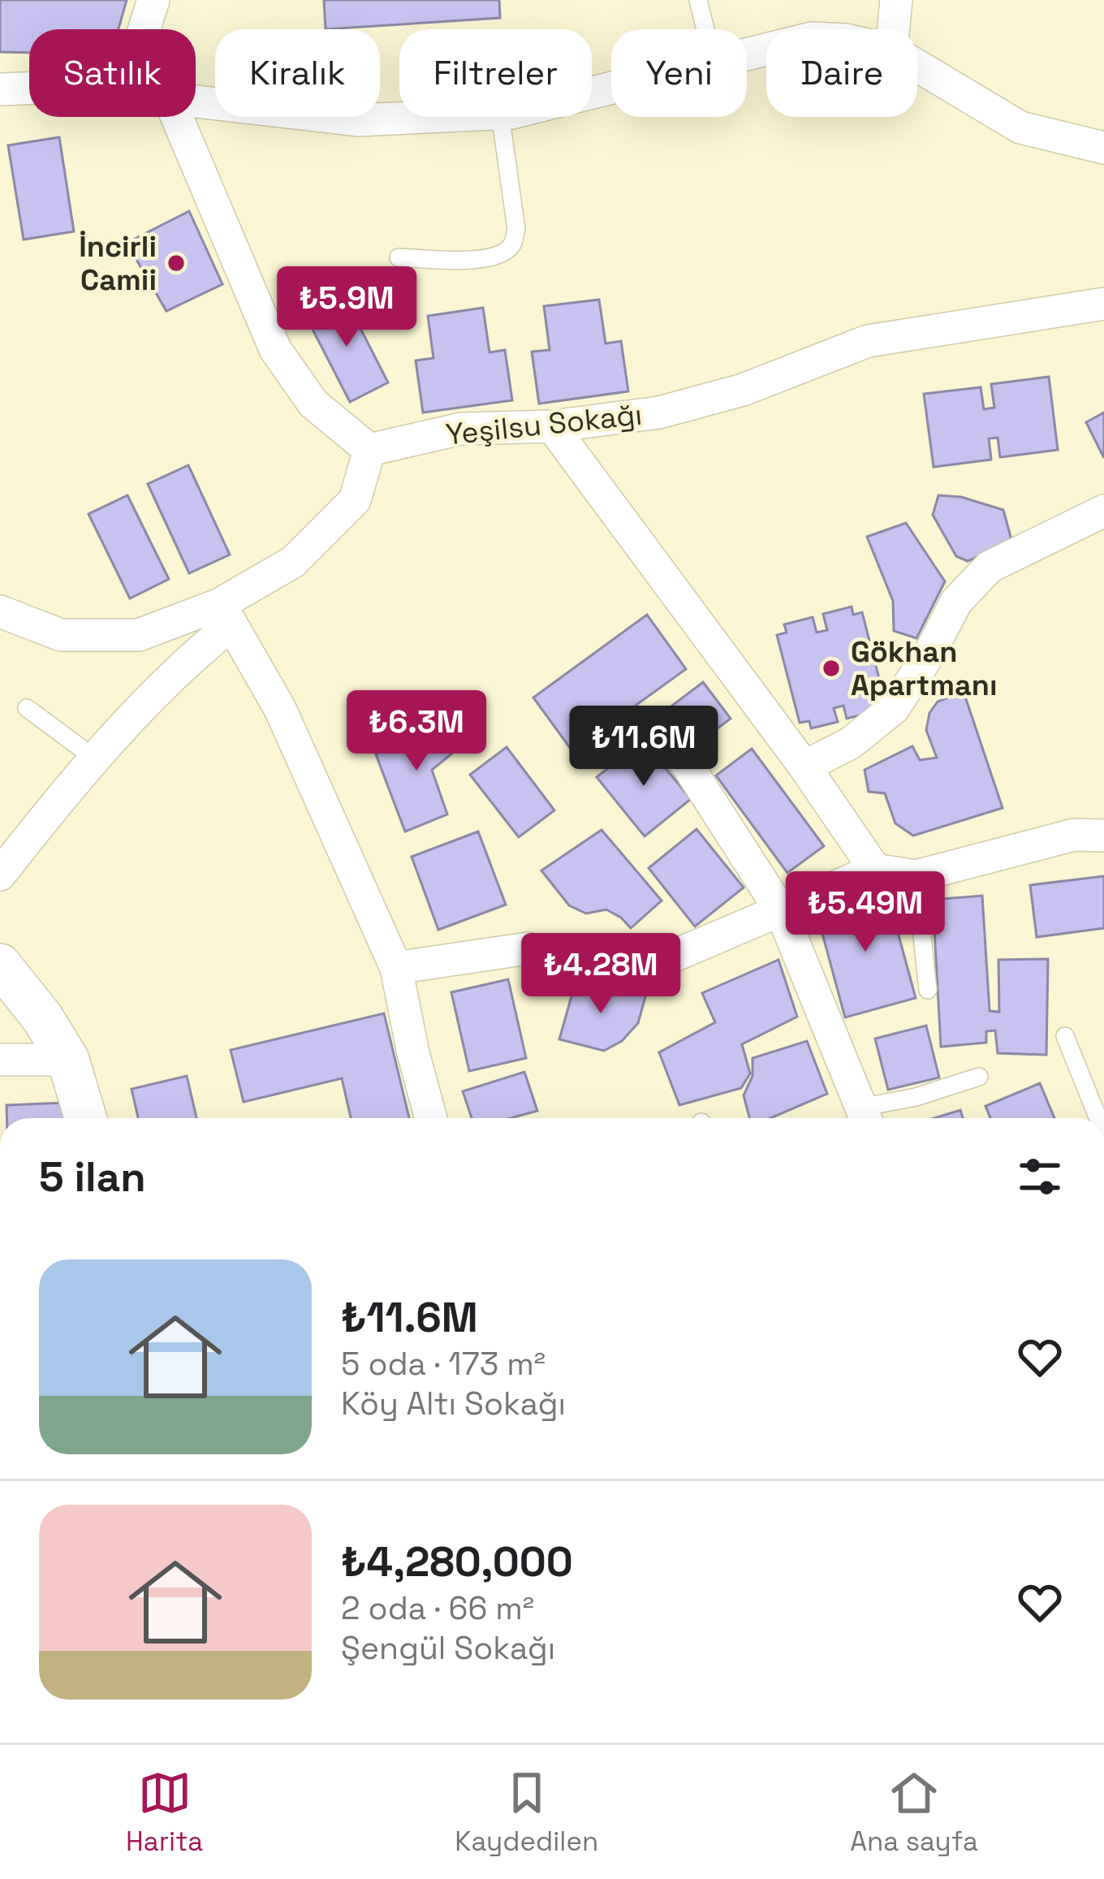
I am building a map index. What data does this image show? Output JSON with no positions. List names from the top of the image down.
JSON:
{
  "streets": {
    "street": ["Yeşilsu Sokağı"]
  },
  "places": ["İncirli Camii", "Gökhan Apartmanı"],
  "page": {
    "chip": [
      "Satılık",
      "Kiralık",
      "Filtreler",
      "Yeni",
      "Daire"
    ],
    "price": [
      "₺5.9M",
      "₺6.3M",
      "₺11.6M",
      "₺5.49M",
      "₺4.28M"
    ],
    "heading": "5 ilan",
    "list": [
      {
        "name": "₺11.6M",
        "note": "5 oda · 173 m² · Köy Altı Sokağı"
      },
      {
        "name": "₺4,280,000",
        "note": "2 oda · 66 m² · Şengül Sokağı"
      }
    ],
    "tabs": ["Harita", "Kaydedilen", "Ana sayfa"]
  }
}
